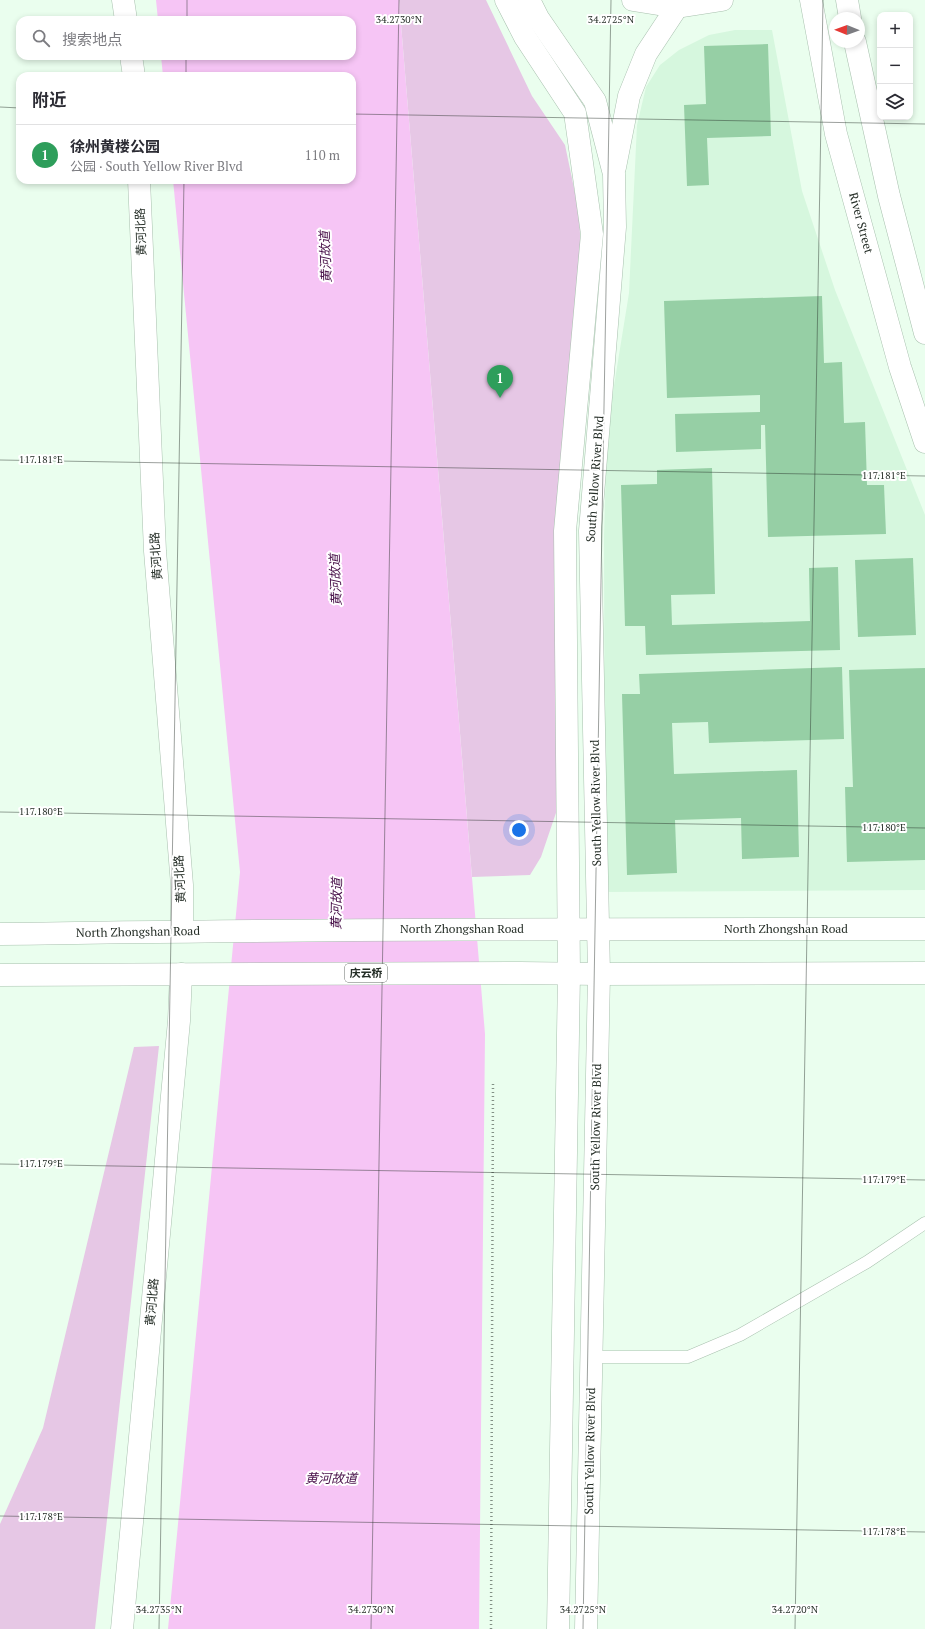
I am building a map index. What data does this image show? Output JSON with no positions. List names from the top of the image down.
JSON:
{
  "streets": {
    "main road": [
      "River Street",
      "黄河北路",
      "South Yellow River Blvd",
      "North Zhongshan Road",
      "庆云桥"
    ]
  },
  "crossings": [
    ["黄河北路", "North Zhongshan Road"],
    ["黄河北路", "庆云桥"],
    ["South Yellow River Blvd", "North Zhongshan Road"],
    ["South Yellow River Blvd", "庆云桥"]
  ],
  "water": ["黄河故道"],
  "north": "left",
  "page": {
    "map_buttons": ["+", "−"],
    "search": "搜索地点",
    "heading": "附近",
    "list": [
      {
        "mark": "1",
        "name": "徐州黄楼公园",
        "note": "公园 · South Yellow River Blvd",
        "value": "110 m"
      }
    ],
    "pins": "1"
  },
  "coordinates": [
    "34.2730°N",
    "34.2725°N",
    "117.181°E",
    "117.180°E",
    "117.179°E",
    "117.178°E",
    "34.2735°N",
    "34.2720°N"
  ]
}
